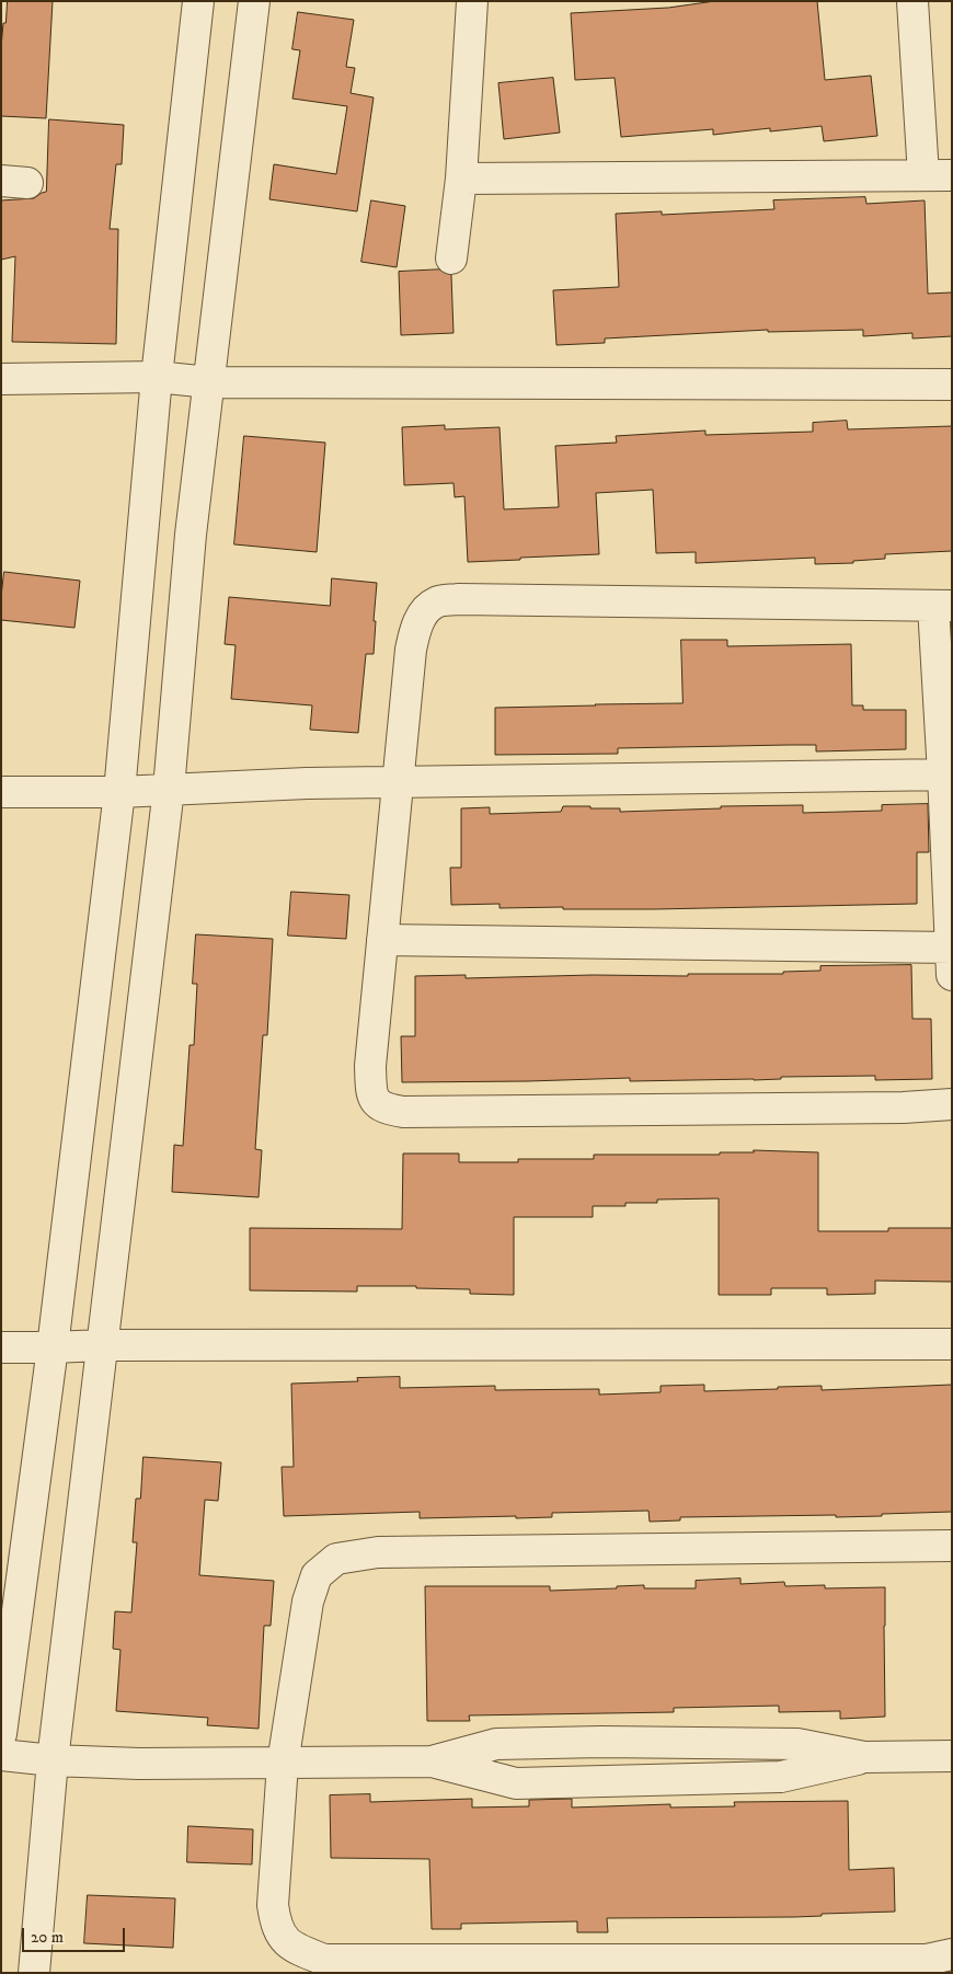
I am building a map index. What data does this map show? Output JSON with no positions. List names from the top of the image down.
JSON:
{
  "scale_bar": "20 m"
}
